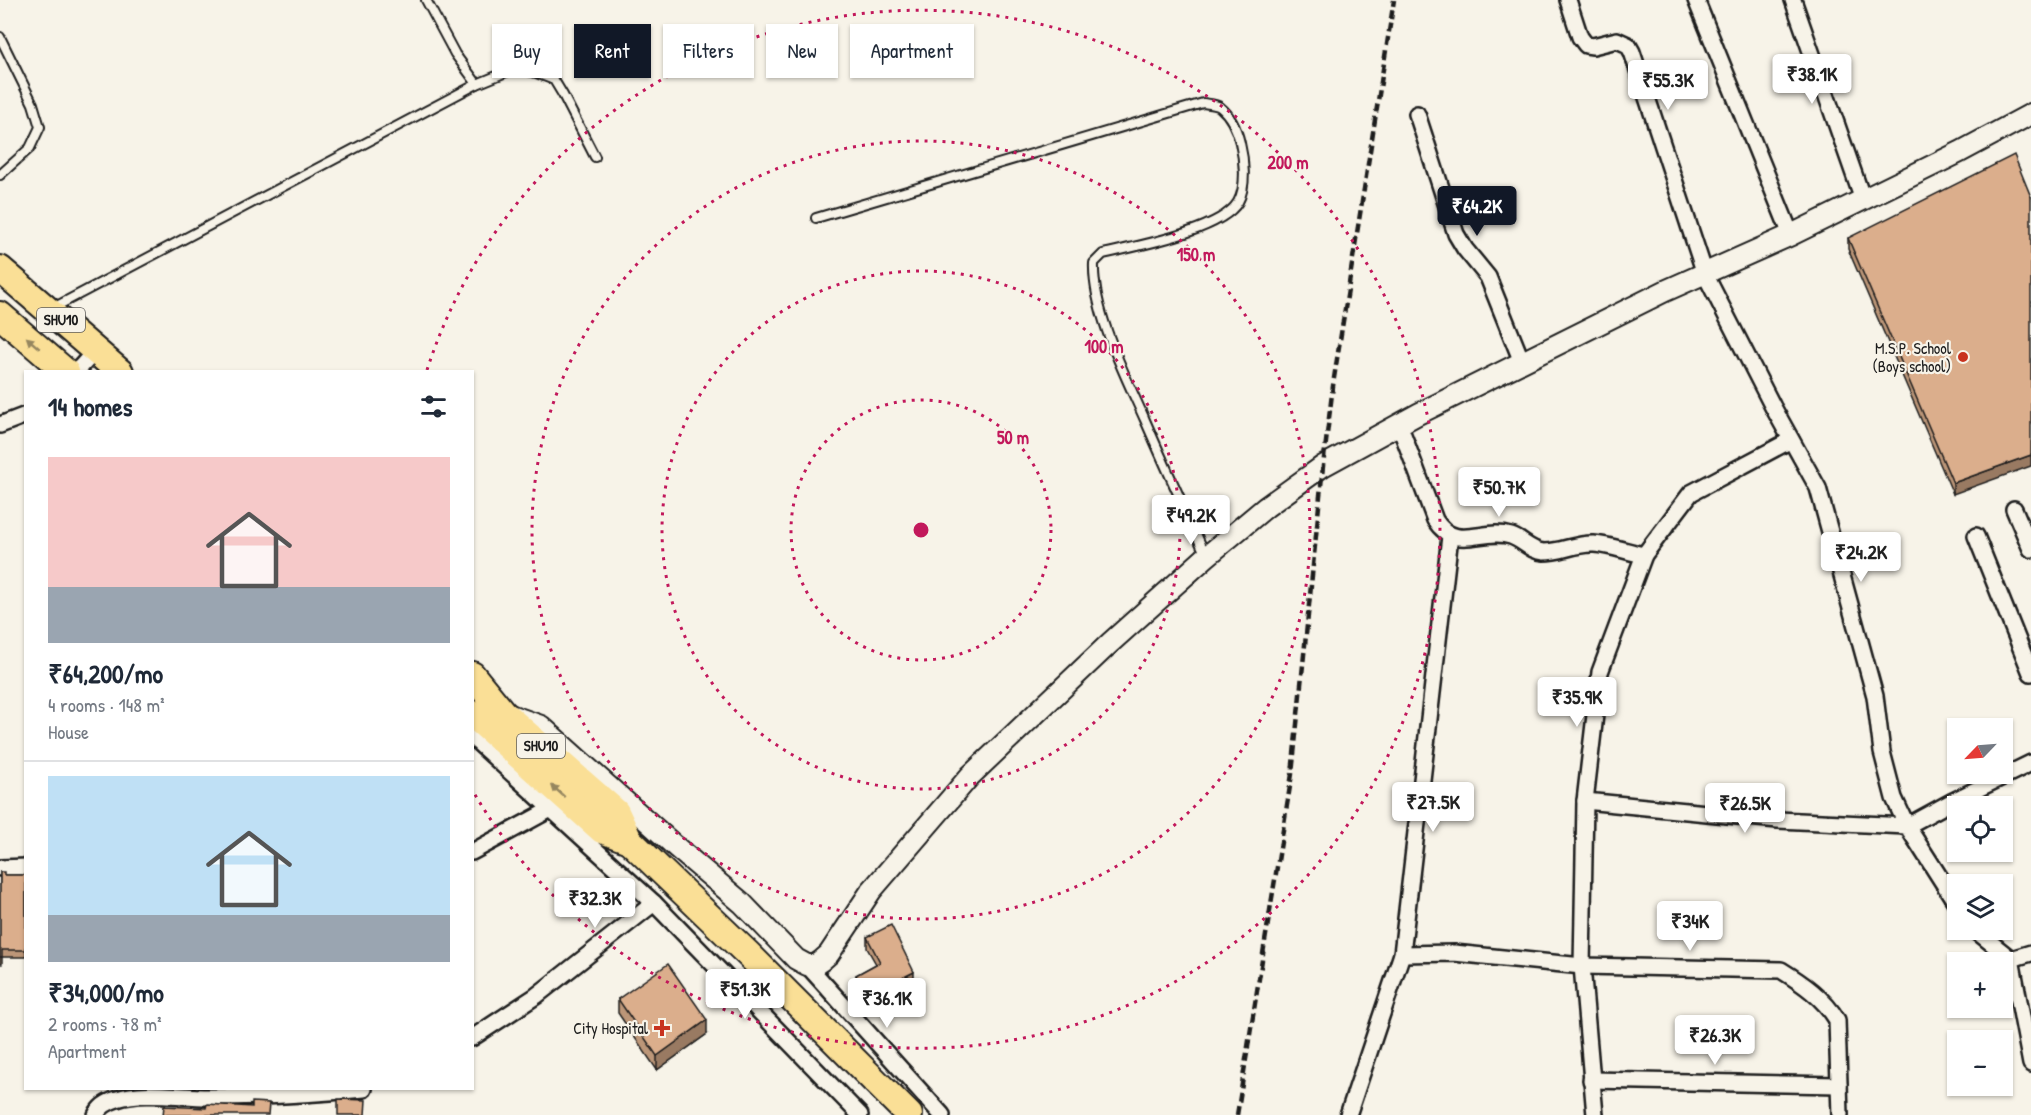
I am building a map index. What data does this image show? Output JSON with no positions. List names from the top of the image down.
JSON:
{
  "streets": {
    "main road": ["SHU10"]
  },
  "places": {
    "other": ["M.S.P. School (Boys school)"],
    "health": ["City Hospital"]
  },
  "north": "bottom left",
  "page": {
    "chip": [
      "Buy",
      "Rent",
      "Filters",
      "New",
      "Apartment"
    ],
    "price": [
      "₹38.1K",
      "₹55.3K",
      "₹64.2K",
      "₹50.7K",
      "₹49.2K",
      "₹24.2K",
      "₹35.9K",
      "₹27.5K",
      "₹26.5K",
      "₹32.3K",
      "₹34K",
      "₹51.3K",
      "₹36.1K",
      "₹26.3K"
    ],
    "heading": "14 homes",
    "list": [
      {
        "name": "₹64,200/mo",
        "note": "4 rooms · 148 m² · House"
      },
      {
        "name": "₹34,000/mo",
        "note": "2 rooms · 78 m² · Apartment"
      }
    ],
    "map_buttons": ["+", "−"]
  },
  "rings": [
    "200 m",
    "150 m",
    "100 m",
    "50 m"
  ]
}
